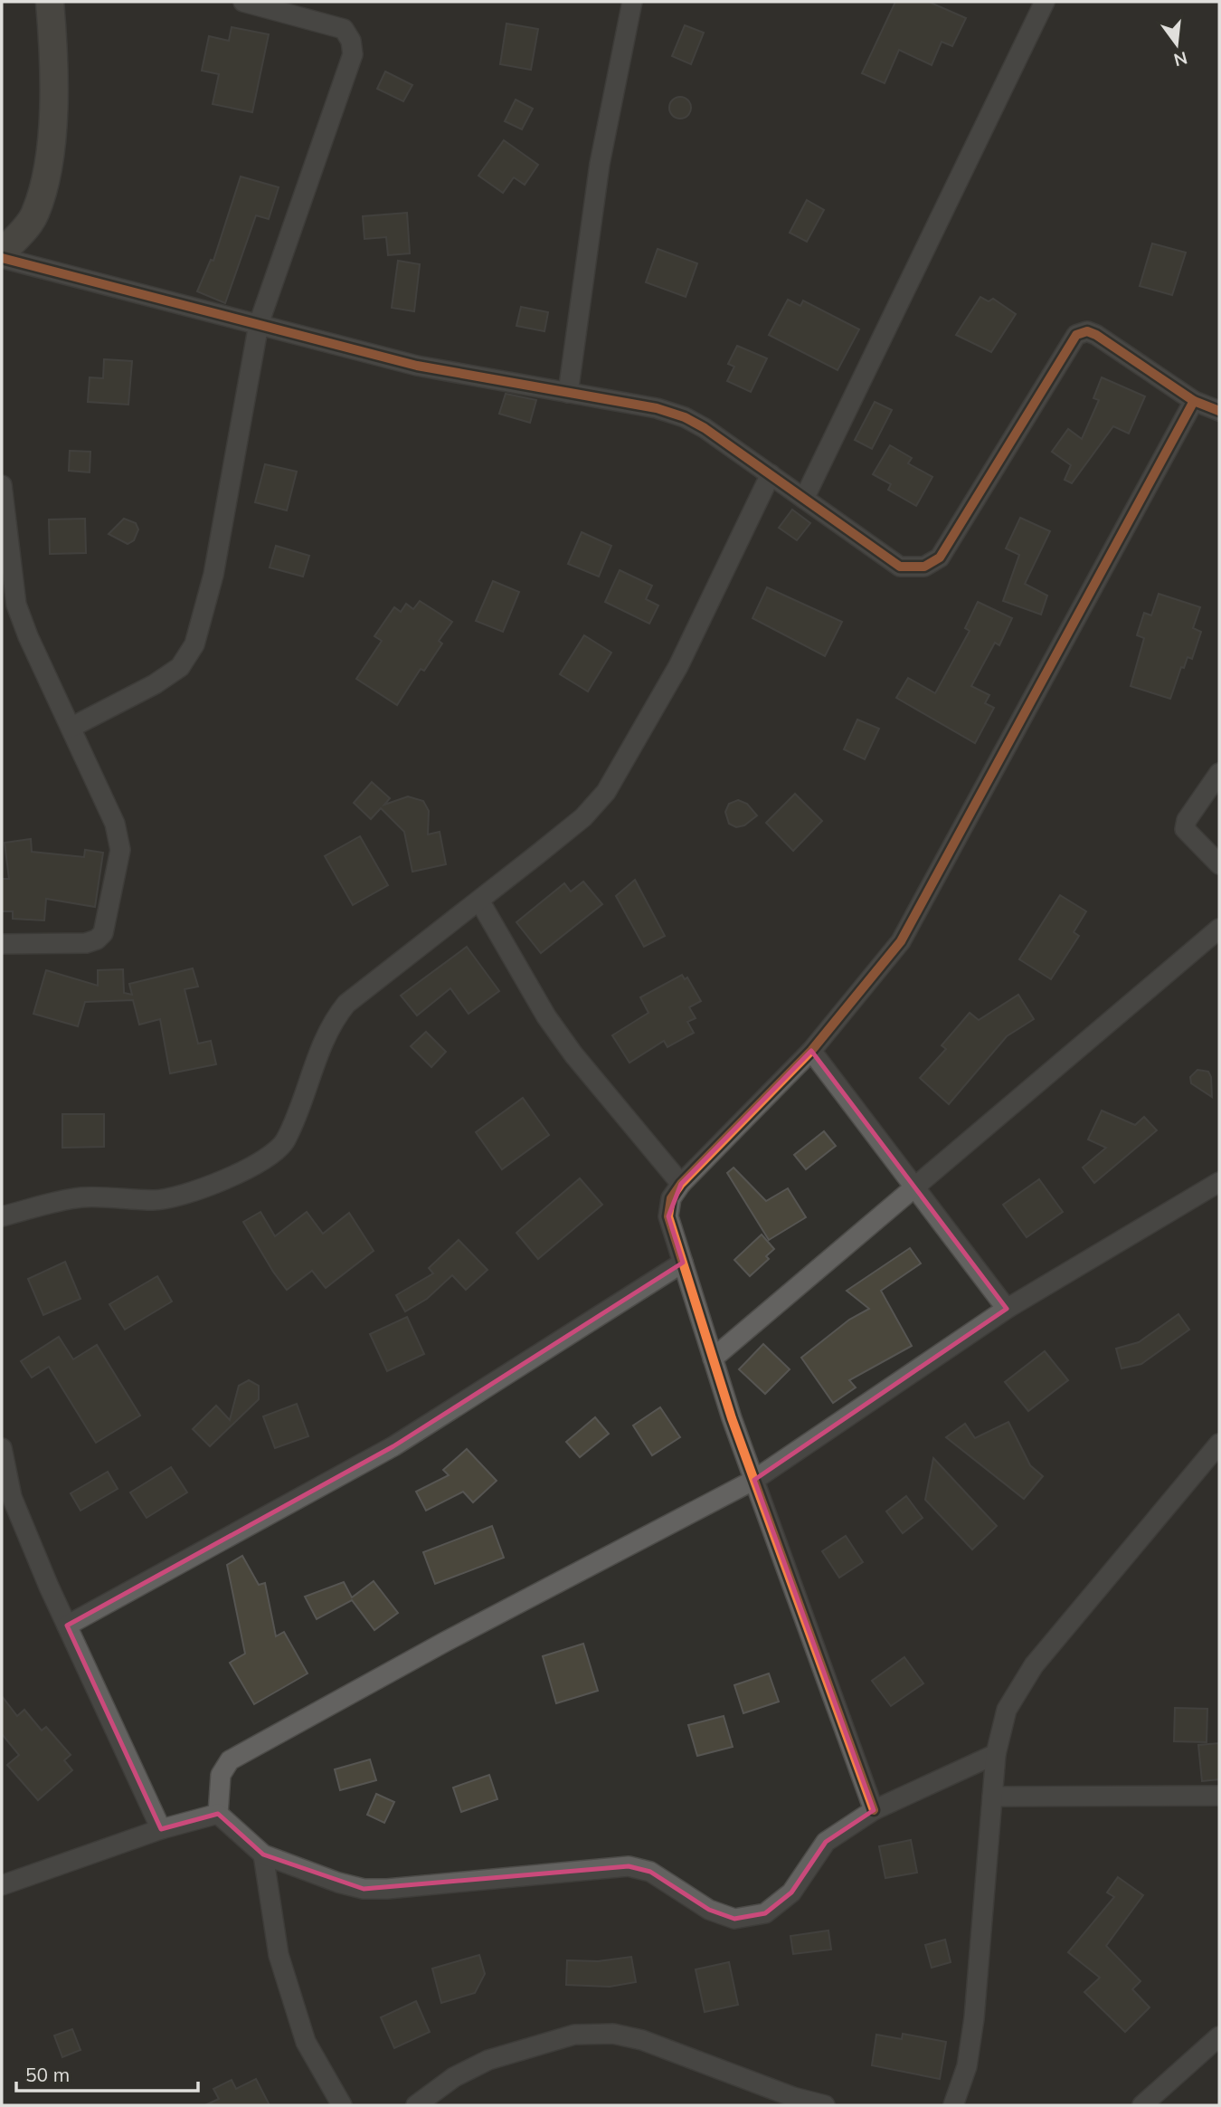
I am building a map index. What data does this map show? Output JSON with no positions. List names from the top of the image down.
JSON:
{
  "scale_bar": "50 m",
  "north": "bottom"
}
